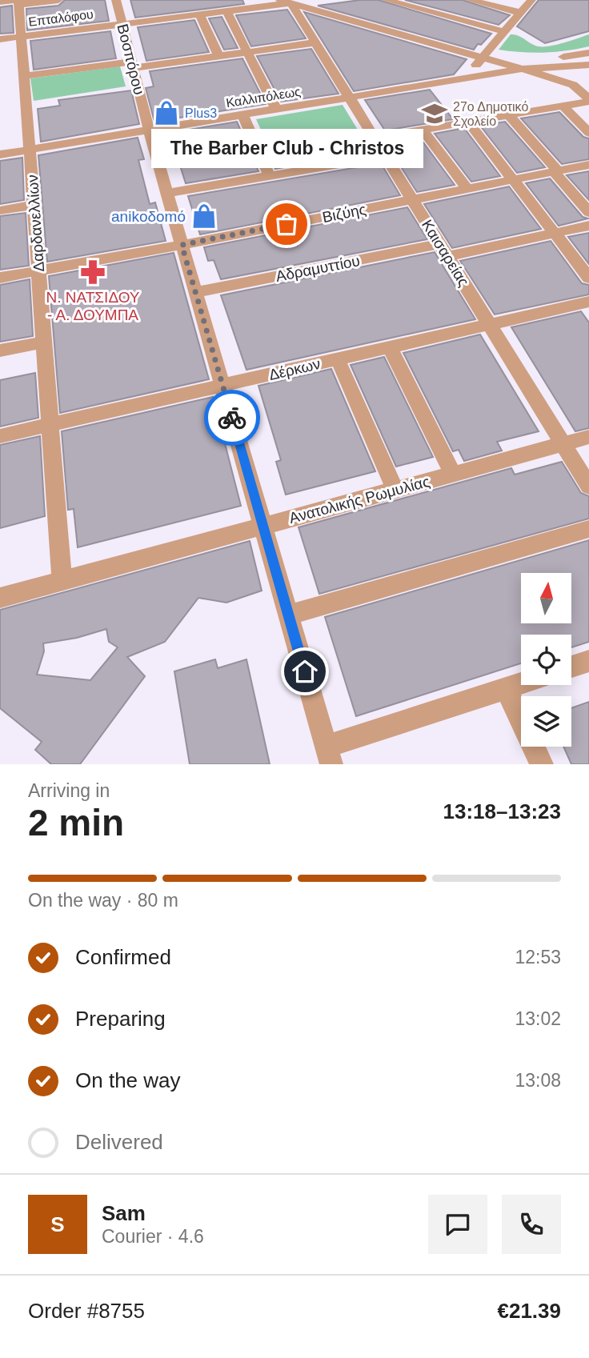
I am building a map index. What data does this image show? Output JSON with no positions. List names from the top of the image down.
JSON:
{
  "streets": {
    "street": [
      "Επταλόφου",
      "Βοσπόρου",
      "Καλλιπόλεως",
      "Βιζύης",
      "Δαρδανελλίων",
      "Καισαρείας",
      "Αδραμυττίου",
      "Δέρκων",
      "Ανατολικής Ρωμυλίας"
    ]
  },
  "crossings": [
    ["Επταλόφου", "Βοσπόρου"],
    ["Επταλόφου", "Δαρδανελλίων"],
    ["Επταλόφου", "Καισαρείας"],
    ["Βοσπόρου", "Καλλιπόλεως"],
    ["Βοσπόρου", "Βιζύης"],
    ["Βοσπόρου", "Αδραμυττίου"],
    ["Βοσπόρου", "Δέρκων"],
    ["Βοσπόρου", "Ανατολικής Ρωμυλίας"],
    ["Καλλιπόλεως", "Δαρδανελλίων"],
    ["Καλλιπόλεως", "Καισαρείας"],
    ["Βιζύης", "Δαρδανελλίων"],
    ["Βιζύης", "Καισαρείας"],
    ["Δαρδανελλίων", "Δέρκων"],
    ["Δαρδανελλίων", "Ανατολικής Ρωμυλίας"],
    ["Καισαρείας", "Αδραμυττίου"],
    ["Καισαρείας", "Δέρκων"],
    ["Καισαρείας", "Ανατολικής Ρωμυλίας"]
  ],
  "places": {
    "shop": ["Plus3", "anikoδomό"],
    "school or university": ["27ο Δημοτικό Σχολείο"],
    "other": ["The Barber Club - Christos"],
    "pharmacy": ["Ν. ΝΑΤΣΙΔΟΥ - Α. ΔΟΥΜΠΑ"]
  },
  "north": "top",
  "page": {
    "bubble": "The Barber Club - Christos",
    "heading": ["2 min", "Arriving in", "13:18–13:23"],
    "panel": [
      "Sam",
      "Courier · 4.6",
      "Order #8755",
      "€21.39"
    ],
    "bar": "On the way · 80 m",
    "list": [
      ["Confirmed", "12:53"],
      ["Preparing", "13:02"],
      ["On the way", "13:08"],
      "Delivered"
    ],
    "round": "S"
  }
}
